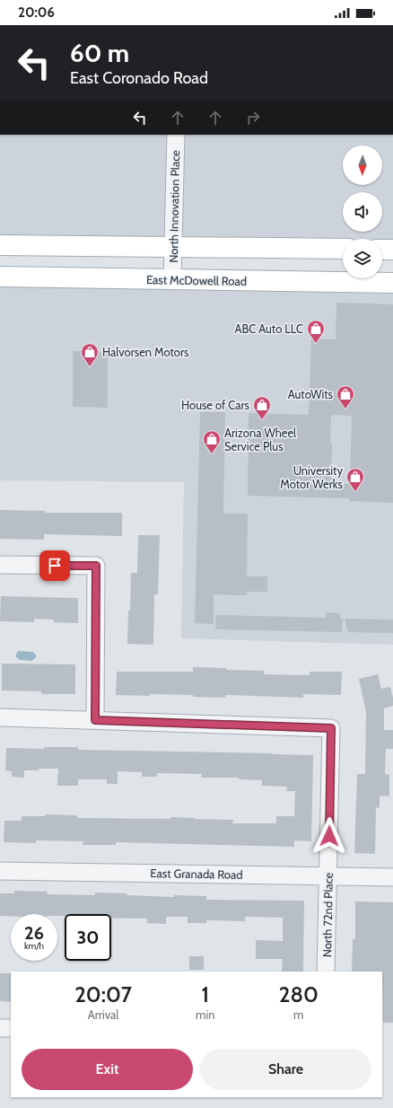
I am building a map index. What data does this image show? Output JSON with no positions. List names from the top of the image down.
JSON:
{
  "streets": {
    "main road": ["East McDowell Road"],
    "street": ["North Innovation Place", "East Granada Road", "North 72nd Place"]
  },
  "crossings": [
    ["North Innovation Place", "East McDowell Road"],
    ["East Granada Road", "North 72nd Place"]
  ],
  "places": {
    "shop": [
      "ABC Auto LLC",
      "Halvorsen Motors",
      "AutoWits",
      "House of Cars",
      "Arizona Wheel Service Plus",
      "University Motor Werks"
    ]
  },
  "north": "bottom",
  "page": {
    "status": "20:06",
    "turn": ["60 m", "East Coronado Road"],
    "speed": "26 km/h",
    "limit": "30",
    "eta": [
      "20:07",
      "Arrival",
      "1",
      "min",
      "280",
      "m"
    ],
    "buttons": ["Exit", "Share"]
  }
}
